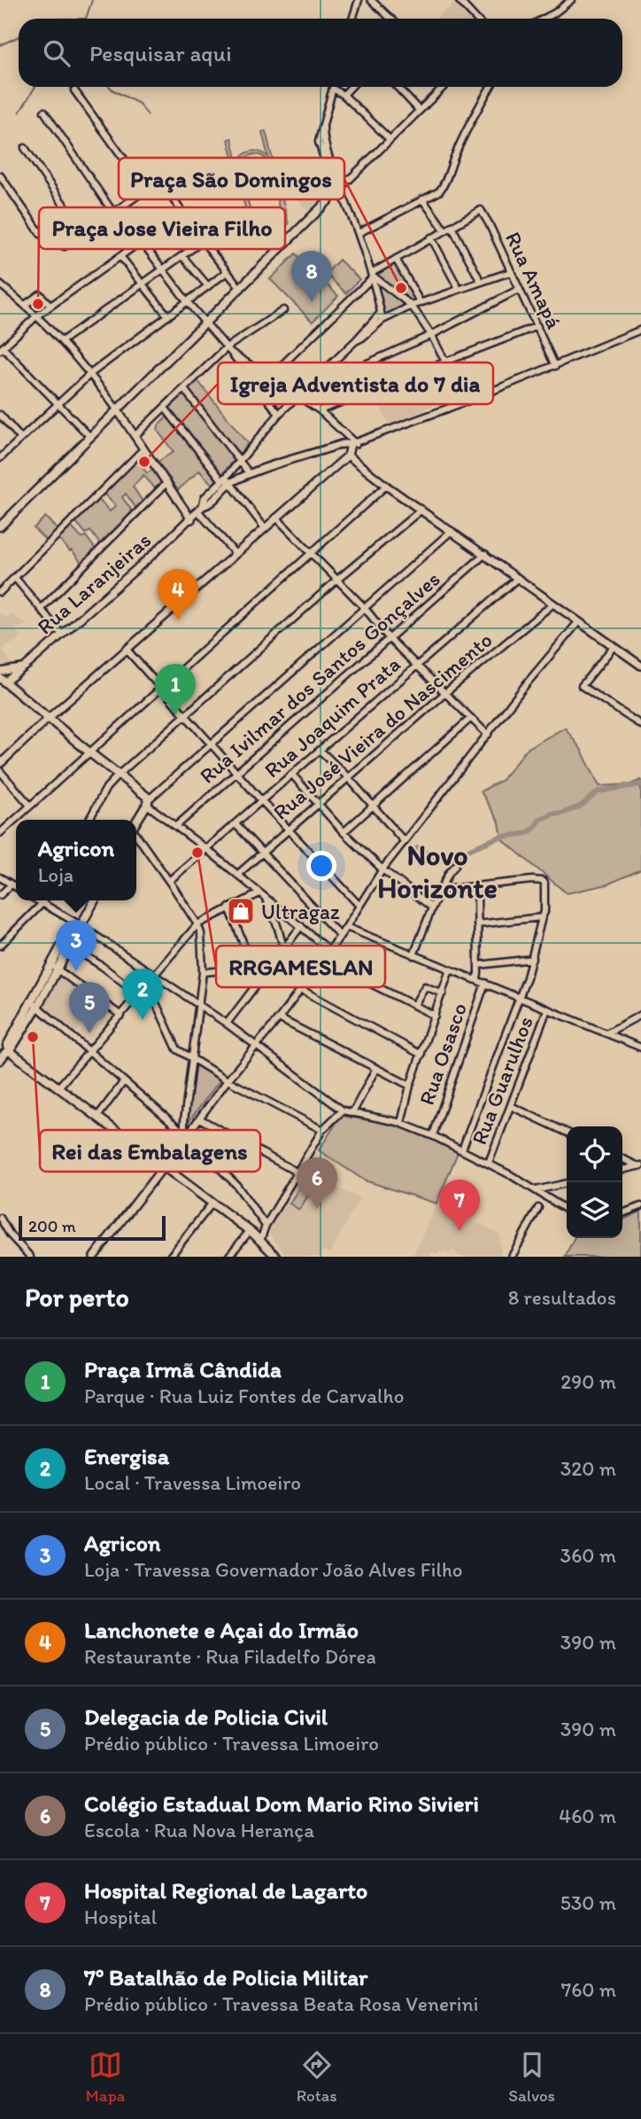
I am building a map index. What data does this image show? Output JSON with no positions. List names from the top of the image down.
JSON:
{
  "streets": {
    "street": [
      "Rua Amapá",
      "Rua Laranjeiras",
      "Rua Ivilmar dos Santos Gonçalves",
      "Rua Joaquim Prata",
      "Rua José Vieira do Nascimento",
      "Rua Osasco",
      "Rua Guarulhos"
    ]
  },
  "districts": ["Novo Horizonte"],
  "places": {
    "other": [
      "Praça São Domingos",
      "Praça Jose Vieira Filho",
      "Igreja Adventista do 7 dia",
      "RRGAMESLAN",
      "Rei das Embalagens"
    ],
    "shop": ["Ultragaz"]
  },
  "scale_bar": "200 m",
  "page": {
    "search": "Pesquisar aqui",
    "pins": [
      "8",
      "4",
      "1",
      "3",
      "2",
      "5",
      "6",
      "7"
    ],
    "popup": ["Agricon", "Loja"],
    "scale": "200 m",
    "heading": ["Por perto", "8 resultados"],
    "list": [
      {
        "mark": "1",
        "name": "Praça Irmã Cândida",
        "note": "Parque · Rua Luiz Fontes de Carvalho",
        "value": "290 m"
      },
      {
        "mark": "2",
        "name": "Energisa",
        "note": "Local · Travessa Limoeiro",
        "value": "320 m"
      },
      {
        "mark": "3",
        "name": "Agricon",
        "note": "Loja · Travessa Governador João Alves Filho",
        "value": "360 m"
      },
      {
        "mark": "4",
        "name": "Lanchonete e Açai do Irmão",
        "note": "Restaurante · Rua Filadelfo Dórea",
        "value": "390 m"
      },
      {
        "mark": "5",
        "name": "Delegacia de Policia Civil",
        "note": "Prédio público · Travessa Limoeiro",
        "value": "390 m"
      },
      {
        "mark": "6",
        "name": "Colégio Estadual Dom Mario Rino Sivieri",
        "note": "Escola · Rua Nova Herança",
        "value": "460 m"
      },
      {
        "mark": "7",
        "name": "Hospital Regional de Lagarto",
        "note": "Hospital",
        "value": "530 m"
      },
      {
        "mark": "8",
        "name": "7º Batalhão de Policia Militar",
        "note": "Prédio público · Travessa Beata Rosa Venerini",
        "value": "760 m"
      }
    ],
    "nav": ["Mapa", "Rotas", "Salvos"]
  }
}
